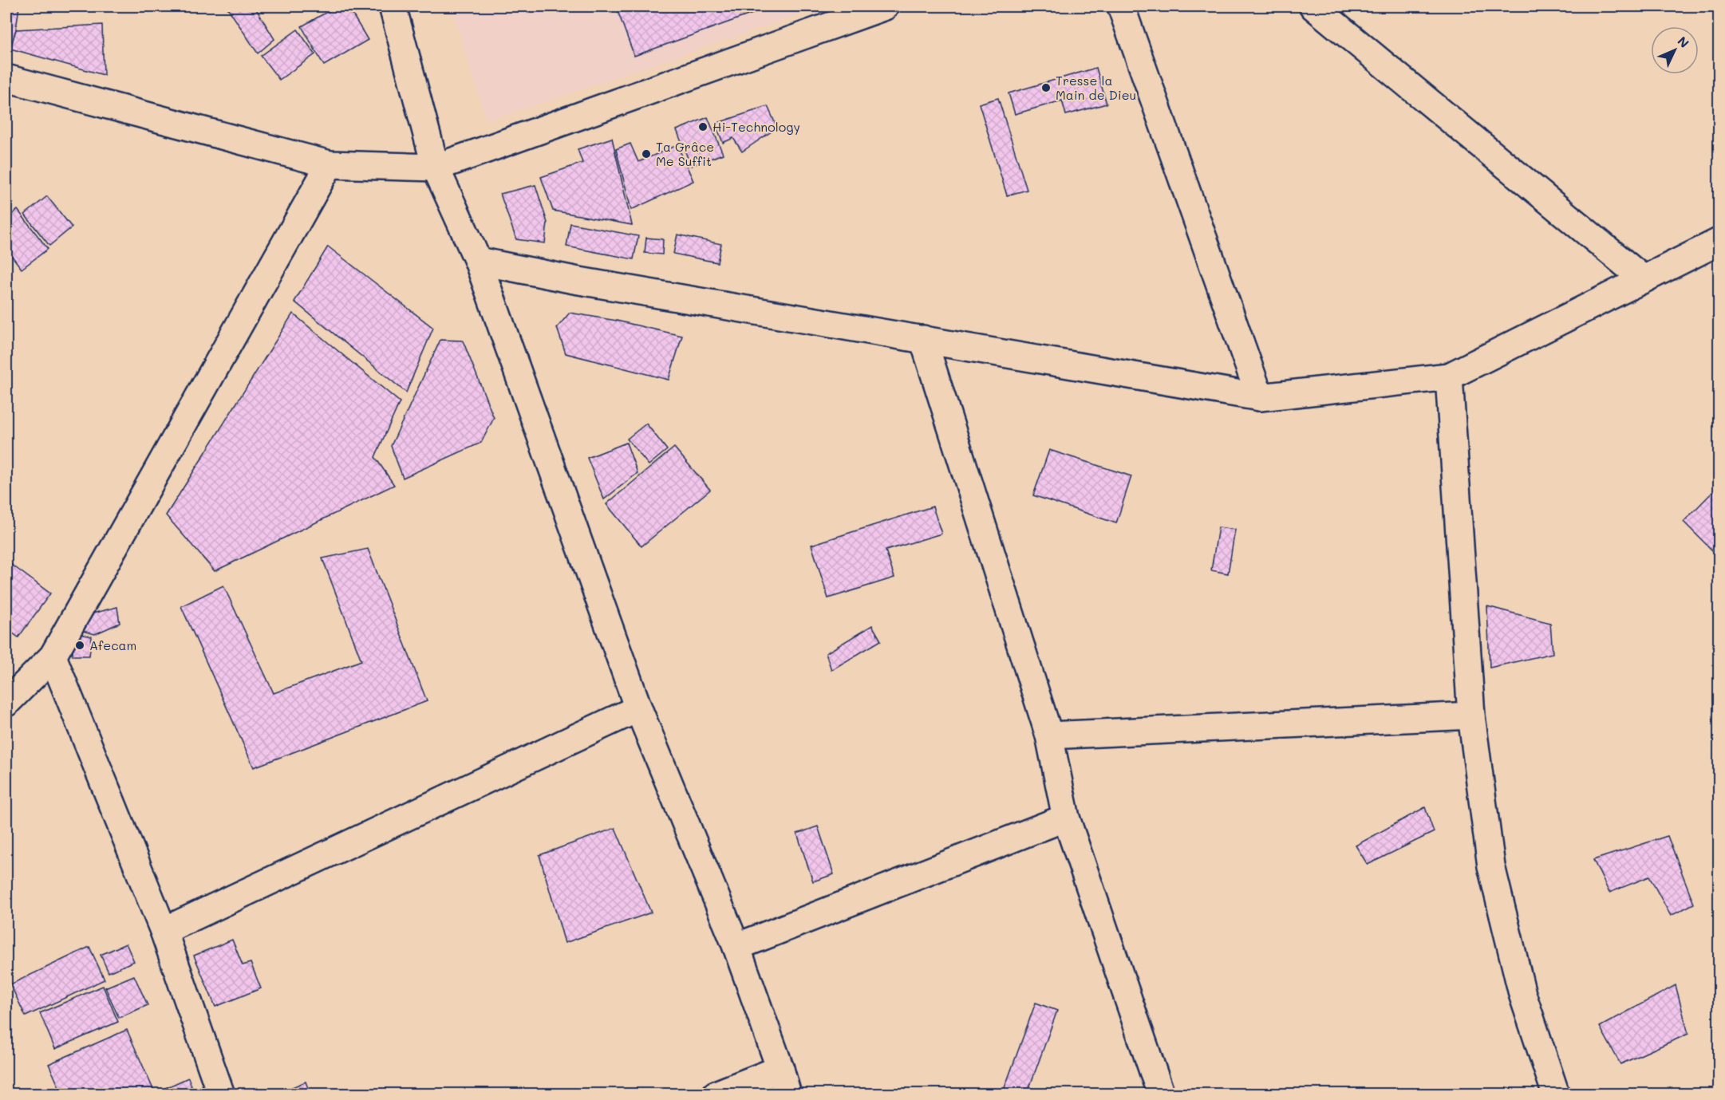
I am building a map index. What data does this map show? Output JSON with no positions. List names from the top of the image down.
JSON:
{
  "places": [
    "Tresse la Main de Dieu",
    "Hi-Technology",
    "Ta Grâce Me Suffit",
    "Afecam"
  ],
  "north": "top right"
}
